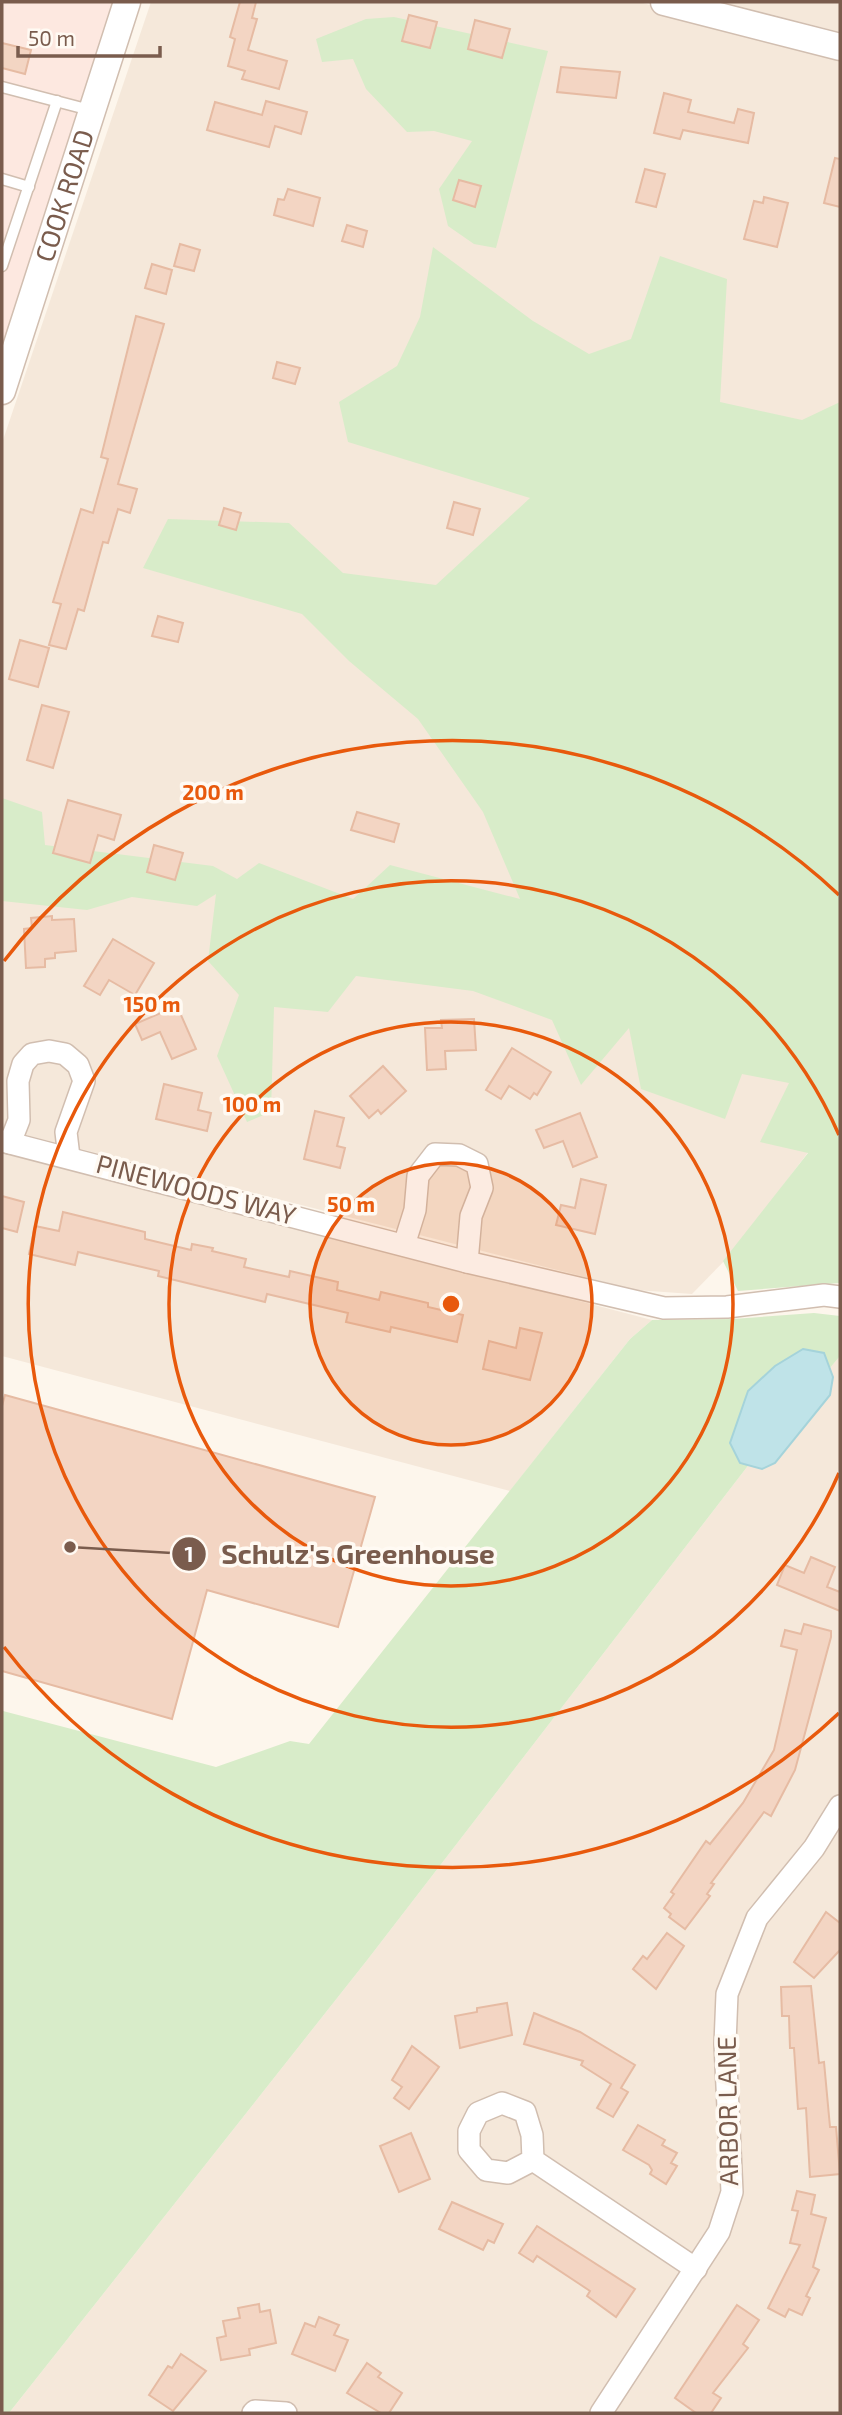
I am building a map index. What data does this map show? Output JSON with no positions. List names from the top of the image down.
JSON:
{
  "streets": {
    "street": ["COOK ROAD", "PINEWOODS WAY", "ARBOR LANE"]
  },
  "places": ["Schulz's Greenhouse"],
  "scale_bar": "50 m",
  "rings": [
    "200 m",
    "150 m",
    "100 m",
    "50 m"
  ]
}
